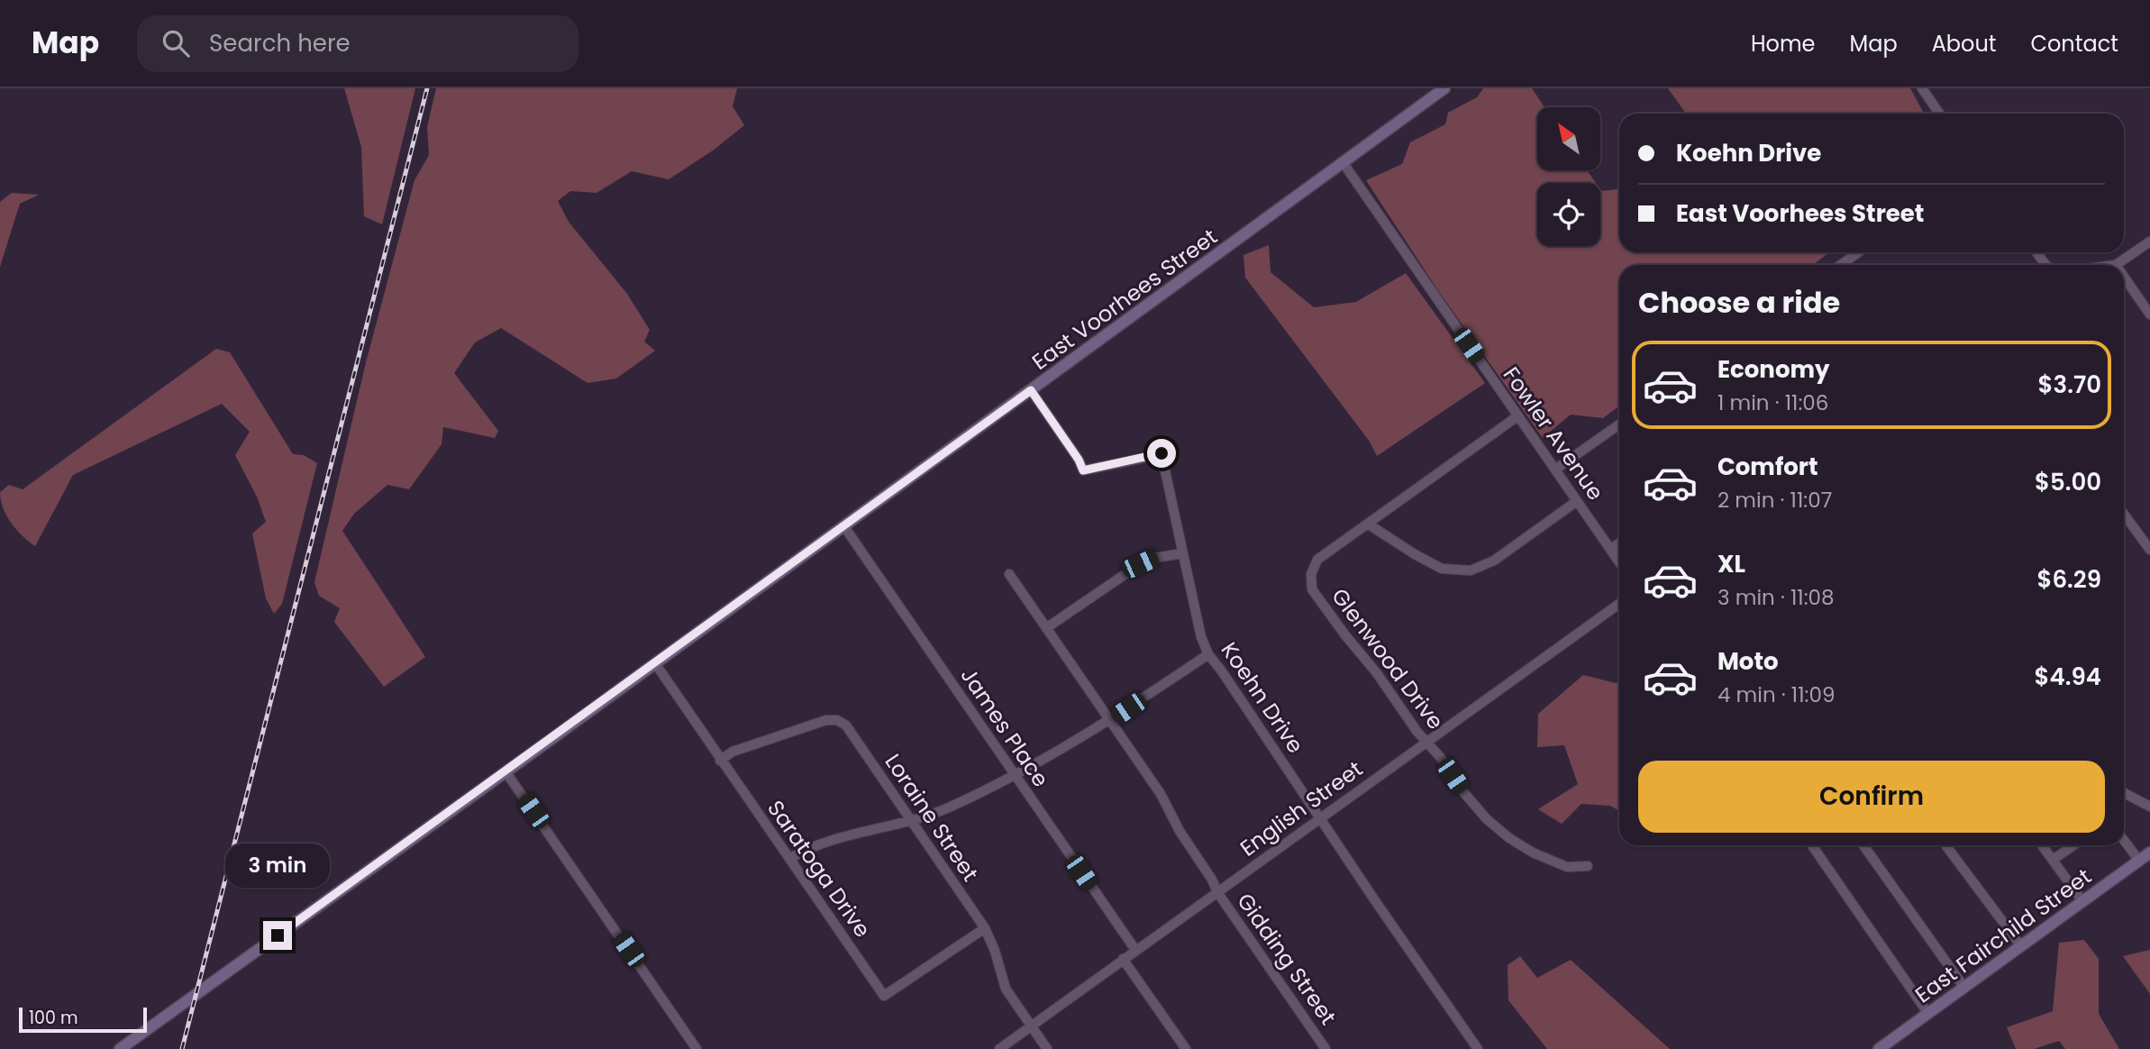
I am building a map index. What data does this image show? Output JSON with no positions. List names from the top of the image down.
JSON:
{
  "streets": {
    "main road": ["East Voorhees Street", "East Fairchild Street"],
    "street": [
      "Fowler Avenue",
      "Glenwood Drive",
      "Koehn Drive",
      "James Place",
      "English Street",
      "Loraine Street",
      "Saratoga Drive",
      "Gidding Street"
    ]
  },
  "crossings": [
    ["East Voorhees Street", "Fowler Avenue"],
    ["East Voorhees Street", "Koehn Drive"],
    ["East Voorhees Street", "James Place"],
    ["East Voorhees Street", "Saratoga Drive"],
    ["Fowler Avenue", "Glenwood Drive"],
    ["Glenwood Drive", "English Street"],
    ["Koehn Drive", "English Street"],
    ["James Place", "English Street"],
    ["English Street", "Loraine Street"],
    ["English Street", "Gidding Street"],
    ["Loraine Street", "Saratoga Drive"]
  ],
  "scale_bar": "100 m",
  "north": "top left",
  "page": {
    "header": "Map",
    "search": "Search here",
    "nav": [
      "Home",
      "Map",
      "About",
      "Contact"
    ],
    "banner": ["Koehn Drive", "East Voorhees Street"],
    "heading": "Choose a ride",
    "list": [
      {
        "name": "Economy",
        "note": "1 min · 11:06",
        "value": "$3.70"
      },
      {
        "name": "Comfort",
        "note": "2 min · 11:07",
        "value": "$5.00"
      },
      {
        "name": "XL",
        "note": "3 min · 11:08",
        "value": "$6.29"
      },
      {
        "name": "Moto",
        "note": "4 min · 11:09",
        "value": "$4.94"
      }
    ],
    "buttons": "Confirm",
    "bubble": "3 min",
    "scale": "100 m"
  }
}
